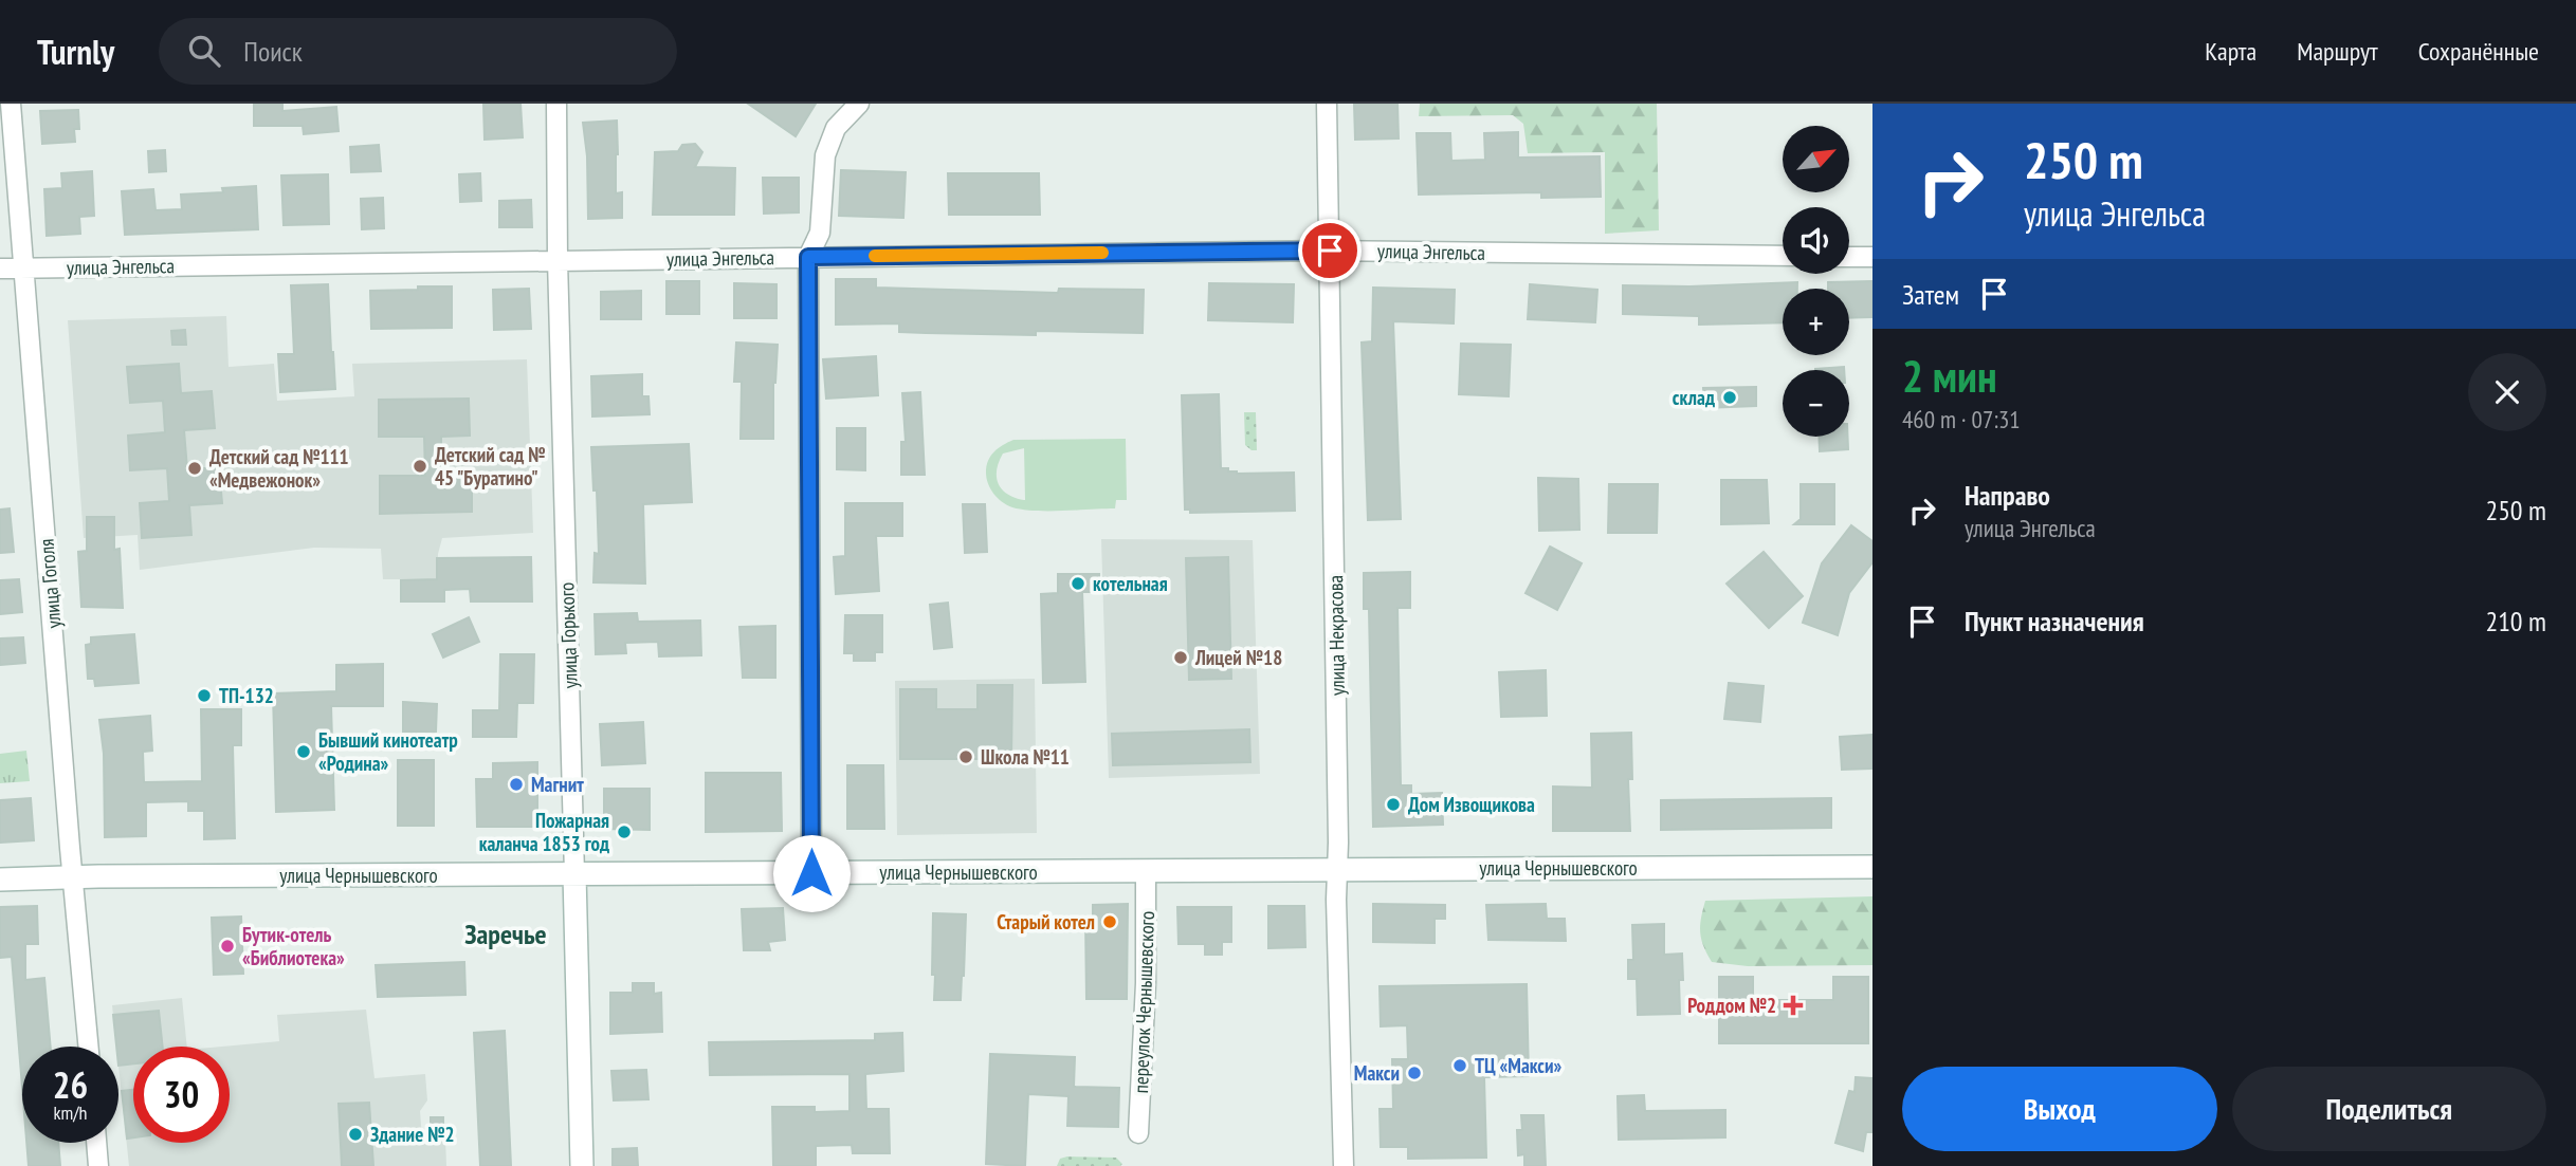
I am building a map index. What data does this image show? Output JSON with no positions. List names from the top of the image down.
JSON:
{
  "streets": {
    "main road": ["улица Горького", "улица Чернышевского"],
    "street": [
      "улица Энгельса",
      "улица Гоголя",
      "улица Некрасова",
      "переулок Чернышевского"
    ]
  },
  "crossings": [
    ["улица Энгельса", "улица Гоголя"],
    ["улица Энгельса", "улица Горького"],
    ["улица Энгельса", "улица Некрасова"],
    ["улица Гоголя", "улица Чернышевского"],
    ["улица Горького", "улица Чернышевского"],
    ["улица Некрасова", "улица Чернышевского"],
    ["улица Чернышевского", "переулок Чернышевского"]
  ],
  "districts": ["Заречье"],
  "places": {
    "other": [
      "склад",
      "Детский сад № 45 \"Буратино\"",
      "Детский сад №111 «Медвежонок»",
      "котельная",
      "Лицей №18",
      "ТП-132",
      "Бывший кинотеатр «Родина»",
      "Школа №11",
      "Магнит",
      "Дом Извощикова",
      "Пожарная каланча 1853 год",
      "Старый котел",
      "Бутик-отель «Библиотека»",
      "ТЦ «Макси»",
      "Макси",
      "Здание №2"
    ],
    "health": ["Роддом №2"]
  },
  "north": "top right",
  "page": {
    "header": "Turnly",
    "search": "Поиск",
    "nav": ["Карта", "Маршрут", "Сохранённые"],
    "turn": ["250 m", "улица Энгельса"],
    "map_buttons": ["+", "−"],
    "then": "Затем",
    "heading": ["2 мин", "460 m · 07:31"],
    "list": [
      {
        "name": "Направо",
        "note": "улица Энгельса",
        "value": "250 m"
      },
      {
        "name": "Пункт назначения",
        "value": "210 m"
      }
    ],
    "speed": "26 km/h",
    "limit": "30",
    "buttons": ["Выход", "Поделиться"]
  }
}
